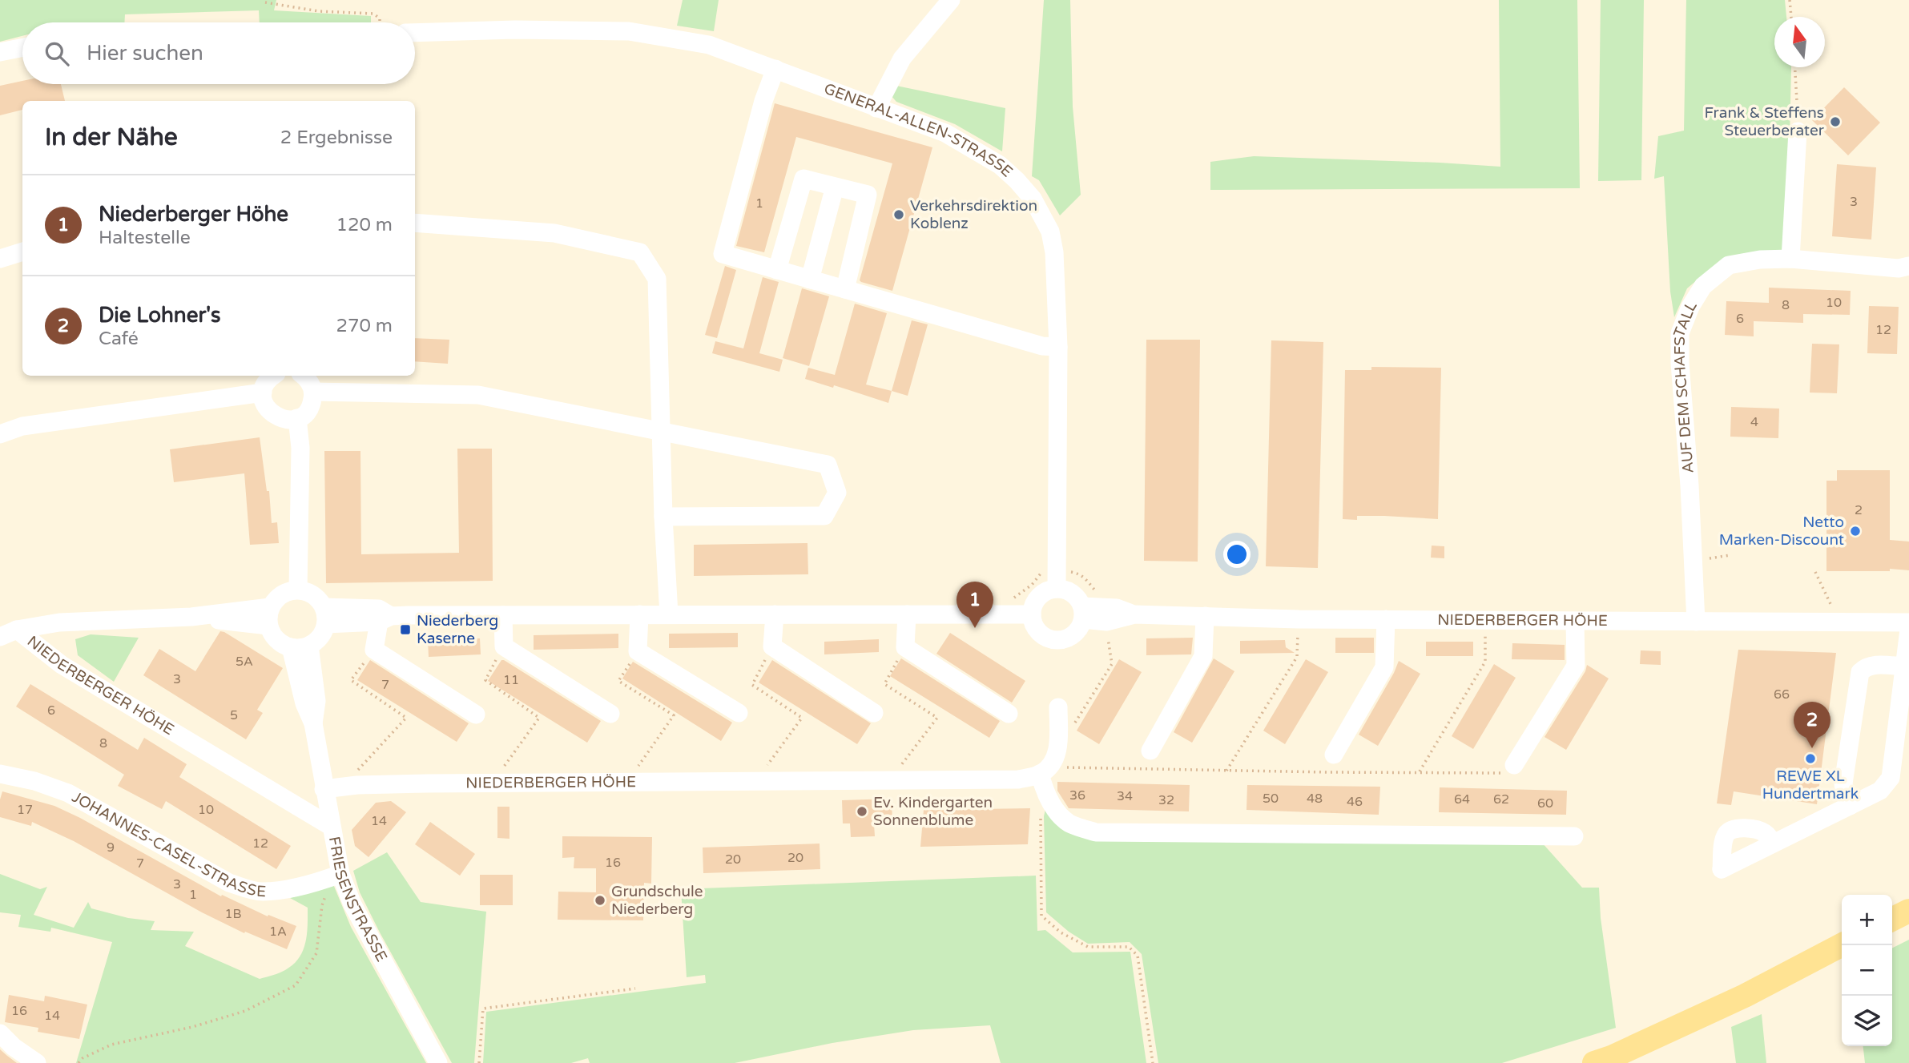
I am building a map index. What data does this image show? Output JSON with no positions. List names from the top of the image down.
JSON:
{
  "streets": {
    "street": [
      "GENERAL-ALLEN-STRASSE",
      "AUF DEM SCHAFSTALL",
      "NIEDERBERGER HÖHE",
      "JOHANNES-CASEL-STRASSE",
      "FRIESENSTRASSE"
    ]
  },
  "crossings": [
    ["GENERAL-ALLEN-STRASSE", "NIEDERBERGER HÖHE"],
    ["AUF DEM SCHAFSTALL", "NIEDERBERGER HÖHE"],
    ["NIEDERBERGER HÖHE", "FRIESENSTRASSE"],
    ["JOHANNES-CASEL-STRASSE", "FRIESENSTRASSE"]
  ],
  "places": {
    "other": [
      "Frank & Steffens Steuerberater",
      "Verkehrsdirektion Koblenz",
      "Netto Marken-Discount",
      "REWE XL Hundertmark",
      "Ev. Kindergarten Sonnenblume",
      "Grundschule Niederberg"
    ],
    "transit": ["Niederberg Kaserne"]
  },
  "house_numbers": [
    "3",
    "1",
    "10",
    "8",
    "6",
    "12",
    "4",
    "2",
    "5A",
    "3",
    "11",
    "7",
    "66",
    "6",
    "5",
    "8",
    "36",
    "34",
    "50",
    "48",
    "64",
    "62",
    "32",
    "46",
    "60",
    "17",
    "10",
    "14",
    "12",
    "9",
    "20",
    "20",
    "16",
    "7",
    "3",
    "1",
    "1B",
    "1A",
    "16",
    "14"
  ],
  "north": "top",
  "page": {
    "search": "Hier suchen",
    "heading": ["In der Nähe", "2 Ergebnisse"],
    "list": [
      {
        "mark": "1",
        "name": "Niederberger Höhe",
        "note": "Haltestelle",
        "value": "120 m"
      },
      {
        "mark": "2",
        "name": "Die Lohner's",
        "note": "Café",
        "value": "270 m"
      }
    ],
    "pins": ["1", "2"],
    "map_buttons": ["+", "−"]
  }
}
